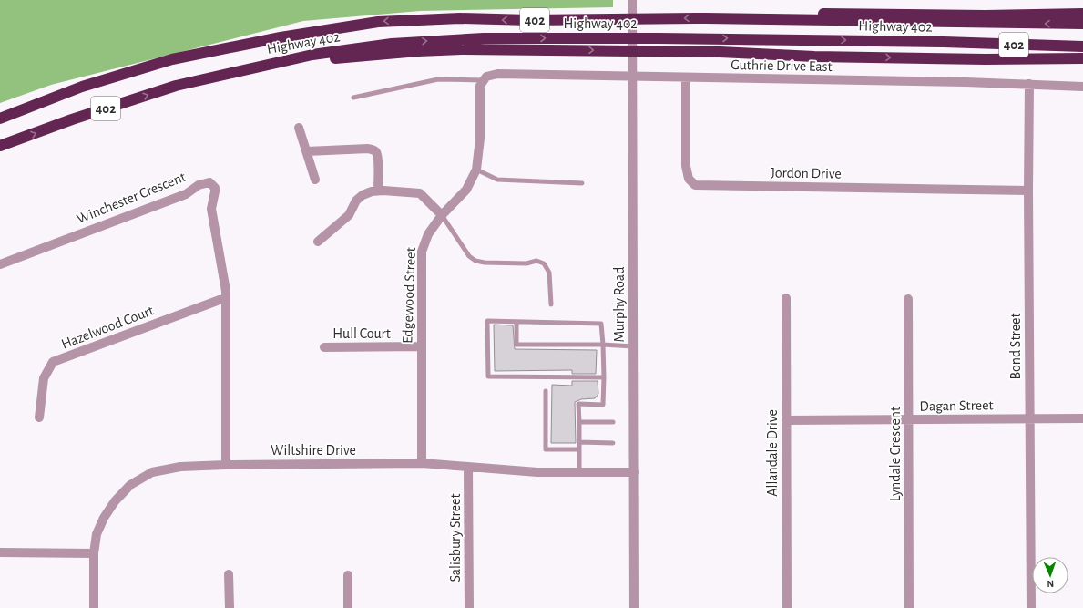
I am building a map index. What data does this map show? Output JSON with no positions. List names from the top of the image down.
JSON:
{
  "streets": {
    "highway": ["402", "Highway 402"],
    "street": [
      "Guthrie Drive East",
      "Jordon Drive",
      "Winchester Crescent",
      "Edgewood Street",
      "Murphy Road",
      "Hazelwood Court",
      "Hull Court",
      "Bond Street",
      "Dagan Street",
      "Wiltshire Drive",
      "Allandale Drive",
      "Lyndale Crescent",
      "Salisbury Street"
    ]
  },
  "crossings": [
    ["Guthrie Drive East", "Jordon Drive"],
    ["Guthrie Drive East", "Edgewood Street"],
    ["Guthrie Drive East", "Bond Street"],
    ["Jordon Drive", "Bond Street"],
    ["Winchester Crescent", "Hazelwood Court"],
    ["Winchester Crescent", "Wiltshire Drive"],
    ["Edgewood Street", "Hull Court"],
    ["Edgewood Street", "Wiltshire Drive"],
    ["Murphy Road", "Wiltshire Drive"],
    ["Bond Street", "Dagan Street"],
    ["Dagan Street", "Allandale Drive"],
    ["Dagan Street", "Lyndale Crescent"],
    ["Wiltshire Drive", "Salisbury Street"]
  ],
  "north": "bottom"
}
